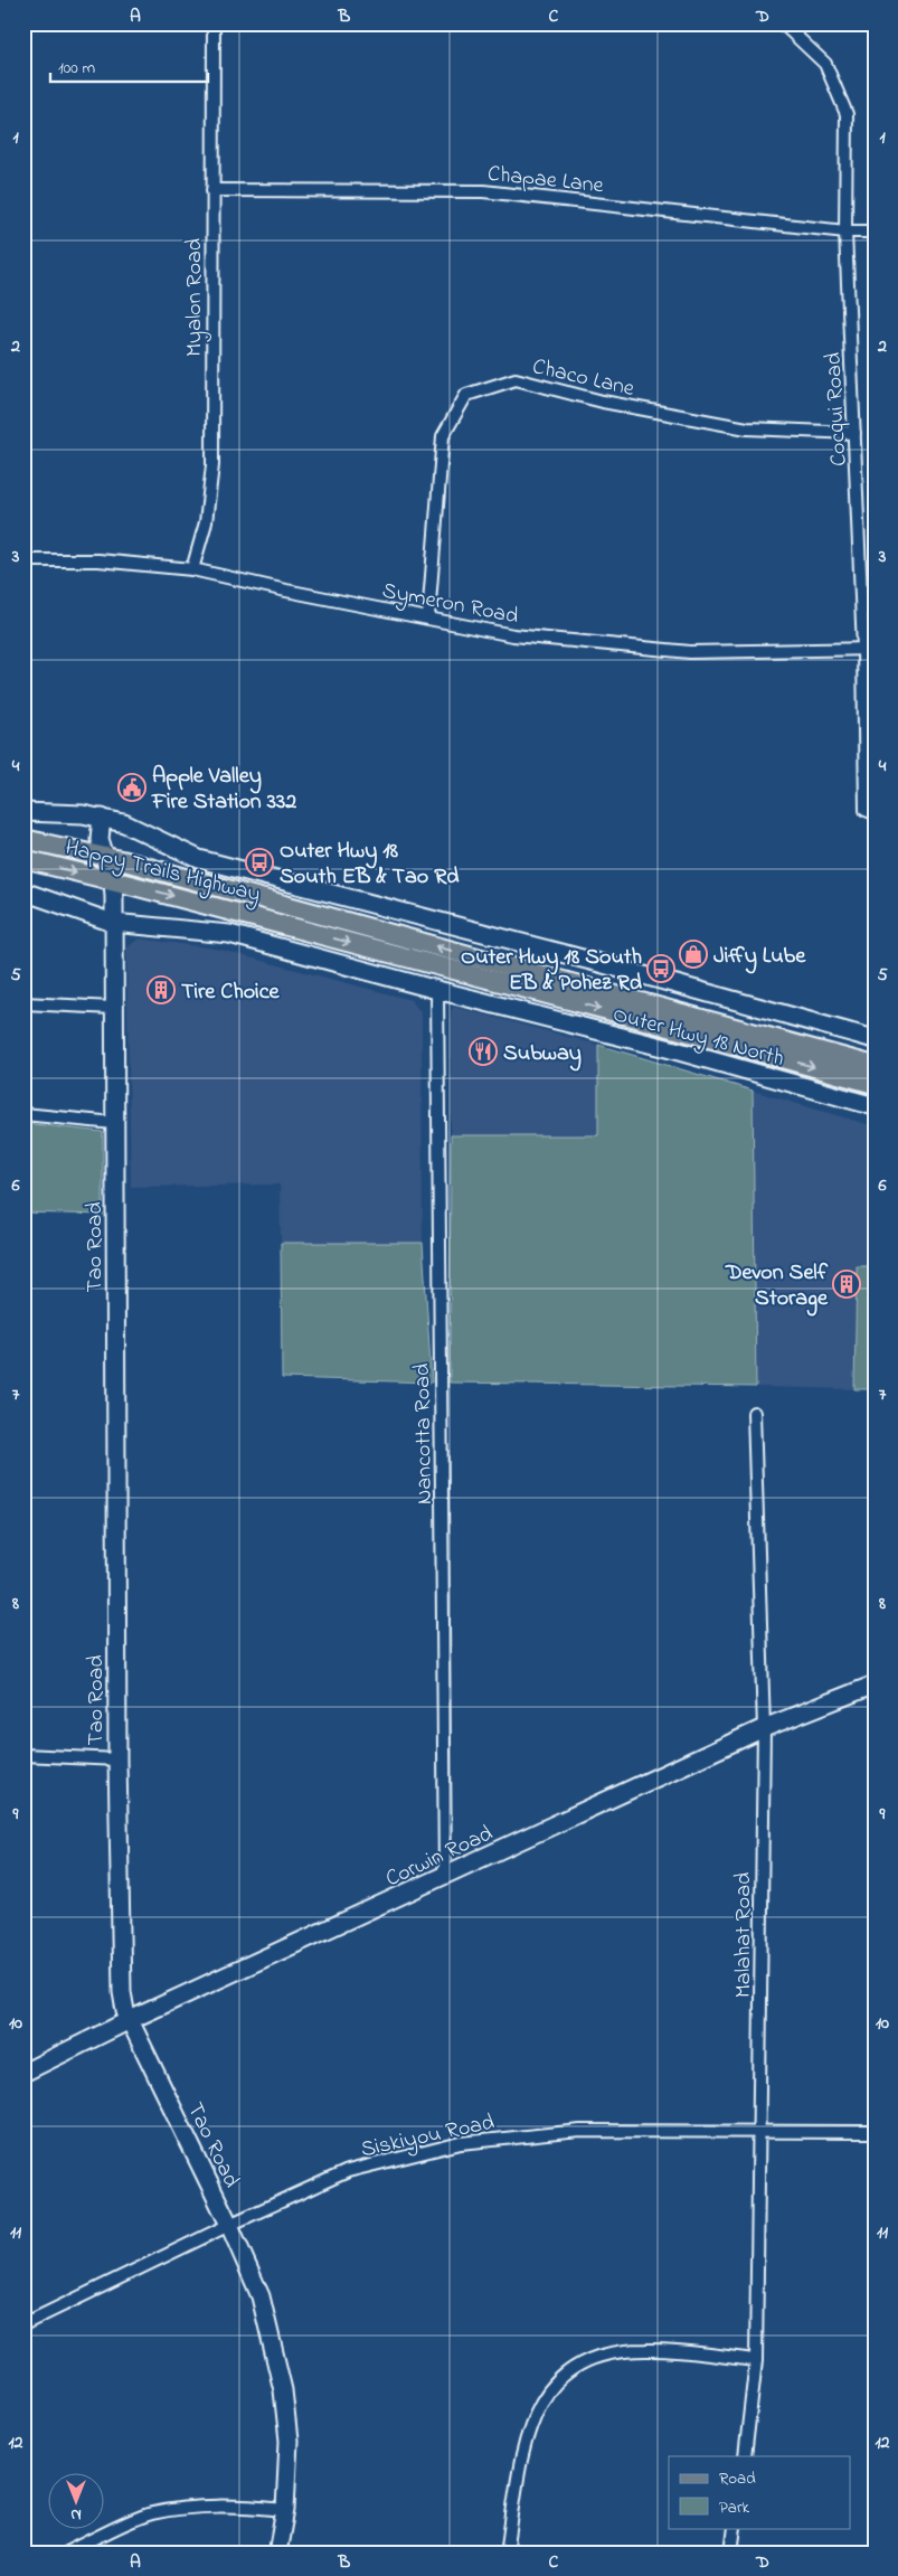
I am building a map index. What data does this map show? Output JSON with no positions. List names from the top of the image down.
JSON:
{
  "streets": {
    "main road": ["Happy Trails Highway"],
    "street": [
      "Chapae Lane",
      "Myalon Road",
      "Chaco Lane",
      "Cocqui Road",
      "Symeron Road",
      "Outer Hwy 18 North",
      "Tao Road",
      "Nancotta Road",
      "Corwin Road",
      "Malahat Road",
      "Siskiyou Road"
    ]
  },
  "crossings": [
    ["Chapae Lane", "Myalon Road"],
    ["Chapae Lane", "Cocqui Road"],
    ["Myalon Road", "Symeron Road"],
    ["Chaco Lane", "Cocqui Road"],
    ["Chaco Lane", "Symeron Road"],
    ["Cocqui Road", "Symeron Road"],
    ["Happy Trails Highway", "Tao Road"],
    ["Outer Hwy 18 North", "Tao Road"],
    ["Outer Hwy 18 North", "Nancotta Road"],
    ["Tao Road", "Corwin Road"],
    ["Tao Road", "Siskiyou Road"],
    ["Nancotta Road", "Corwin Road"],
    ["Corwin Road", "Malahat Road"],
    ["Malahat Road", "Siskiyou Road"]
  ],
  "places": {
    "public building": ["Apple Valley Fire Station 332"],
    "bus stop": ["Outer Hwy 18 South EB & Tao Rd", "Outer Hwy 18 South EB & Pohez Rd"],
    "shop": ["Jiffy Lube"],
    "building": ["Tire Choice", "Devon Self Storage"],
    "restaurant": ["Subway"]
  },
  "legend": ["Road", "Park"],
  "scale_bar": "100 m",
  "north": "bottom",
  "grid": {
    "columns": [
      "A",
      "B",
      "C",
      "D"
    ],
    "rows": [
      "1",
      "2",
      "3",
      "4",
      "5",
      "6",
      "7",
      "8",
      "9",
      "10",
      "11",
      "12"
    ]
  }
}
